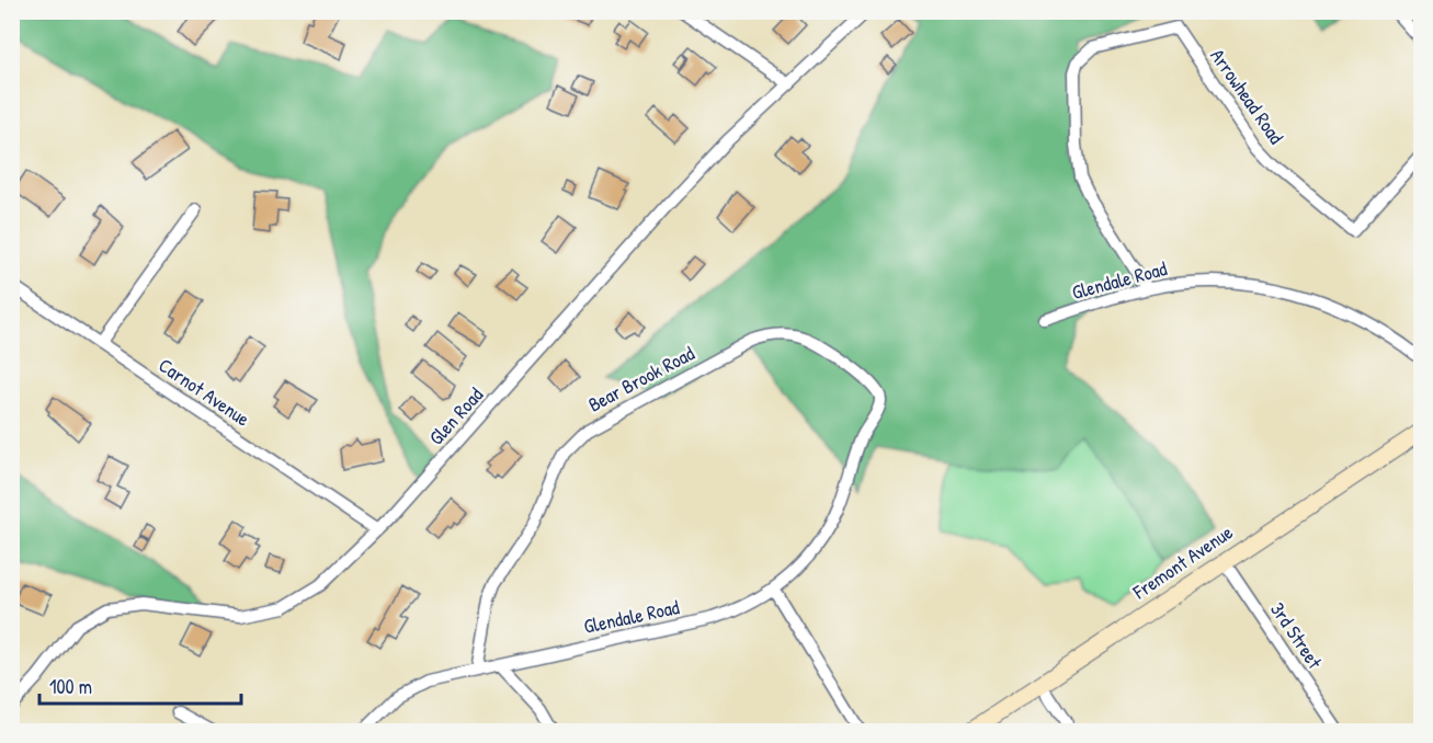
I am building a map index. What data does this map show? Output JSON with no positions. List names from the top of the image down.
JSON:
{
  "streets": {
    "street": [
      "Arrowhead Road",
      "Glendale Road",
      "Bear Brook Road",
      "Carnot Avenue",
      "Glen Road",
      "Fremont Avenue",
      "3rd Street"
    ]
  },
  "crossings": [
    ["Arrowhead Road", "Glendale Road"],
    ["Glendale Road", "Bear Brook Road"],
    ["Carnot Avenue", "Glen Road"],
    ["Fremont Avenue", "3rd Street"]
  ],
  "scale_bar": "100 m"
}
